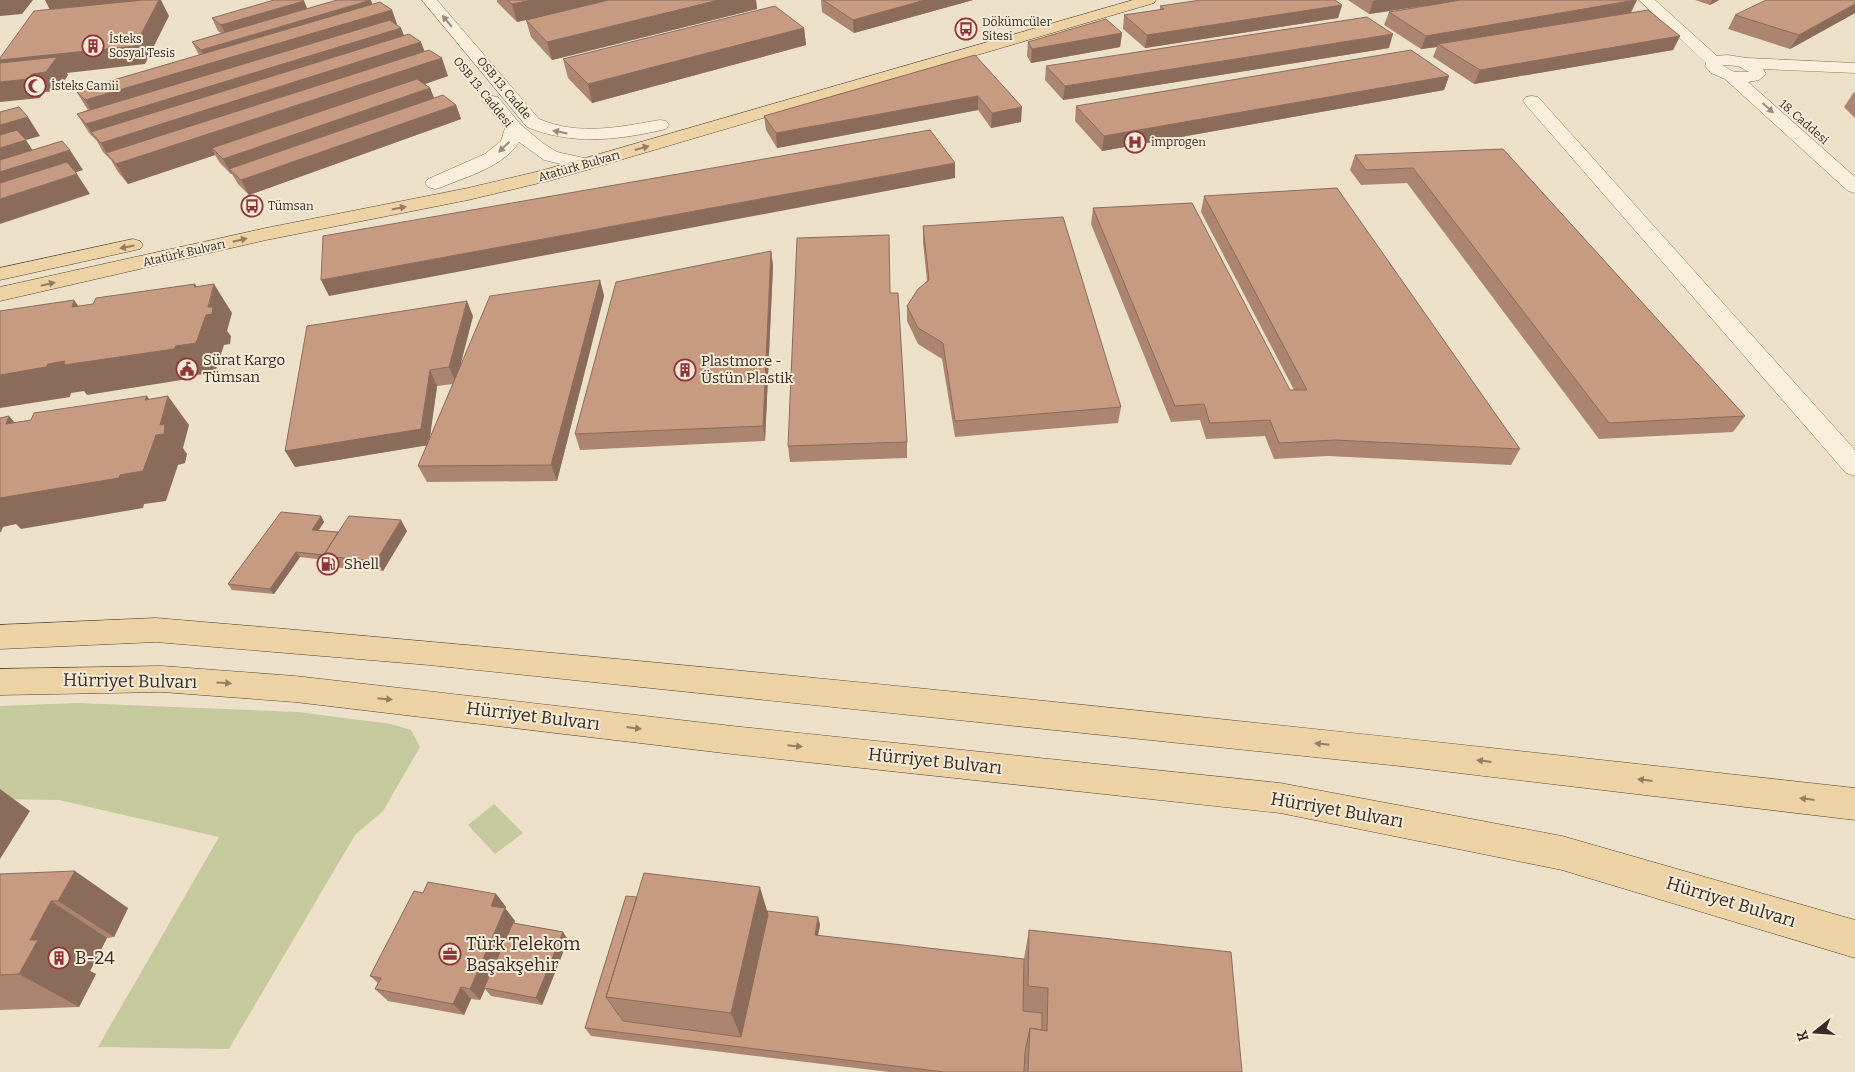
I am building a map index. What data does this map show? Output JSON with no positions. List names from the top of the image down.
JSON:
{
  "streets": {
    "main road": ["Atatürk Bulvarı", "Hürriyet Bulvarı"],
    "street": ["OSB 13. Cadde", "OSB 13. Caddesi", "18. Caddesi"]
  },
  "crossings": [
    ["OSB 13. Cadde", "OSB 13. Caddesi"],
    ["OSB 13. Cadde", "Atatürk Bulvarı"],
    ["OSB 13. Caddesi", "Atatürk Bulvarı"]
  ],
  "one_way": ["OSB 13. Cadde", "OSB 13. Caddesi"],
  "places": {
    "bus stop": ["Dökümcüler Sitesi", "Tümsan"],
    "building": ["İsteks Sosyal Tesis", "Plastmore - Üstün Plastik", "B-24"],
    "mosque": ["İsteks Camii"],
    "hospital": ["improgen"],
    "public building": ["Sürat Kargo Tümsan"],
    "fuel station": ["Shell"],
    "office": ["Türk Telekom Başakşehir"]
  },
  "north": "left"
}
